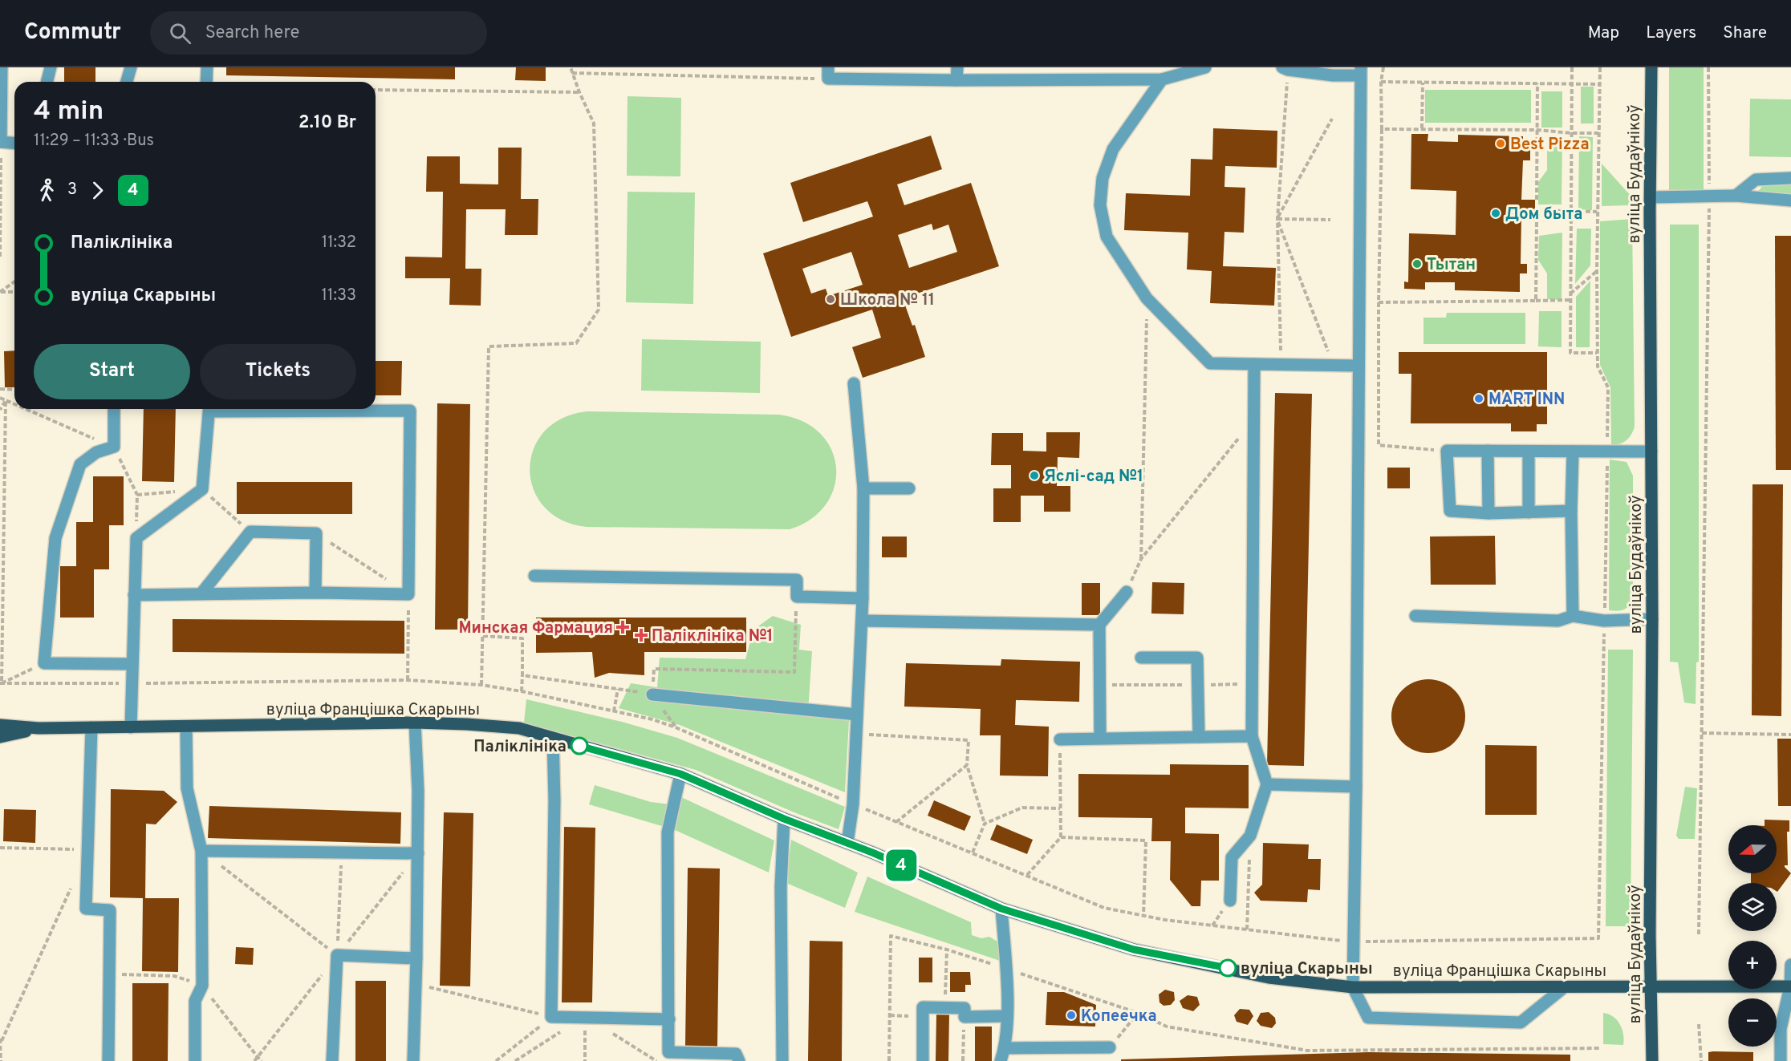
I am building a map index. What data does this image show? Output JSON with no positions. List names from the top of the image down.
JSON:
{
  "streets": {
    "main road": ["вуліца Будаўнікоў", "вуліца Францішка Скарыны"]
  },
  "crossings": [
    ["вуліца Будаўнікоў", "вуліца Францішка Скарыны"]
  ],
  "places": {
    "other": [
      "Best Pizza",
      "Дом быта",
      "Тытан",
      "Школа № 11",
      "MART INN",
      "Яслі-сад №1",
      "Паліклініка",
      "вуліца Скарыны",
      "Копеечка"
    ],
    "health": ["Минская Фармация", "Паліклініка №1"]
  },
  "lines": ["bus line 4"],
  "north": "left",
  "page": {
    "header": "Commutr",
    "search": "Search here",
    "nav": ["Map", "Layers", "Share"],
    "on_map": "4",
    "heading": ["4 min", "11:29 – 11:33 · Bus", "2.10 Br"],
    "legs": ["3", "4"],
    "list": [
      {
        "name": "Паліклініка",
        "value": "11:32"
      },
      {
        "name": "вуліца Скарыны",
        "value": "11:33"
      }
    ],
    "buttons": ["Start", "Tickets"],
    "map_buttons": ["+", "−"]
  }
}
